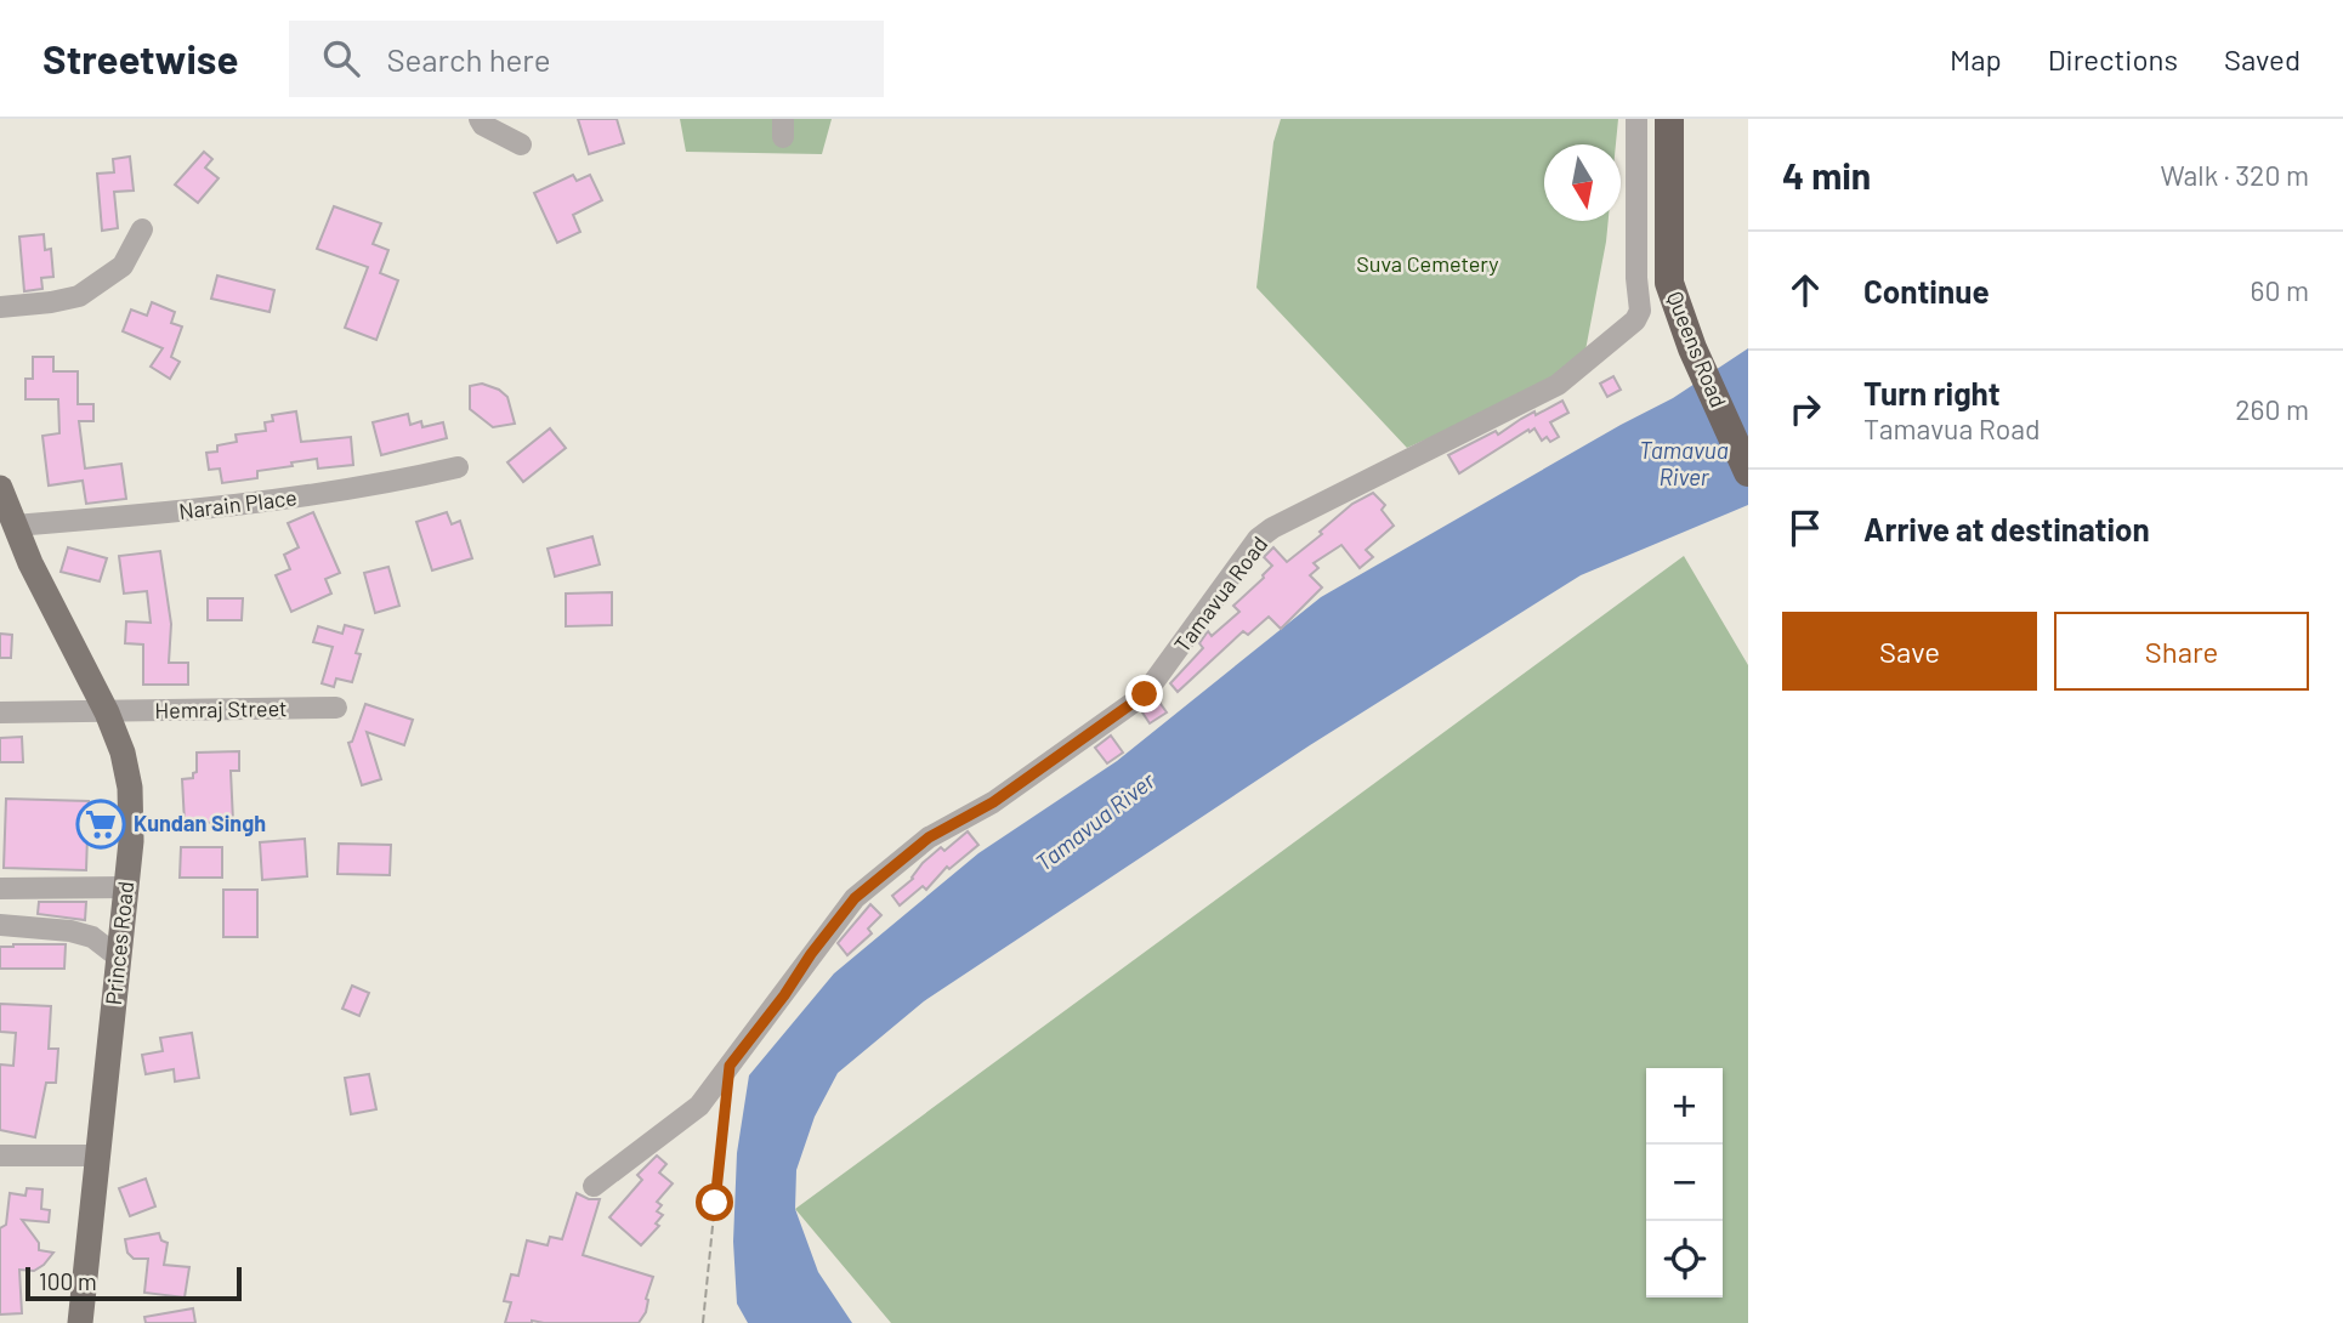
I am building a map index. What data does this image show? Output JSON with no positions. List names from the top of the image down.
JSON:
{
  "streets": {
    "highway": ["Queens Road"],
    "main road": ["Princes Road"],
    "street": ["Narain Place", "Tamavua Road", "Hemraj Street"]
  },
  "crossings": [
    ["Queens Road", "Tamavua Road"],
    ["Narain Place", "Princes Road"],
    ["Hemraj Street", "Princes Road"]
  ],
  "water": ["Tamavua River"],
  "parks": ["Suva Cemetery"],
  "places": {
    "supermarket": ["Kundan Singh"]
  },
  "scale_bar": "100 m",
  "north": "bottom",
  "page": {
    "header": "Streetwise",
    "search": "Search here",
    "nav": ["Map", "Directions", "Saved"],
    "heading": ["4 min", "Walk · 320 m"],
    "list": [
      ["Continue", "60 m"],
      ["Turn right", "Tamavua Road", "260 m"],
      "Arrive at destination"
    ],
    "buttons": ["Save", "Share"],
    "map_buttons": ["+", "−"],
    "scale": "100 m"
  }
}
